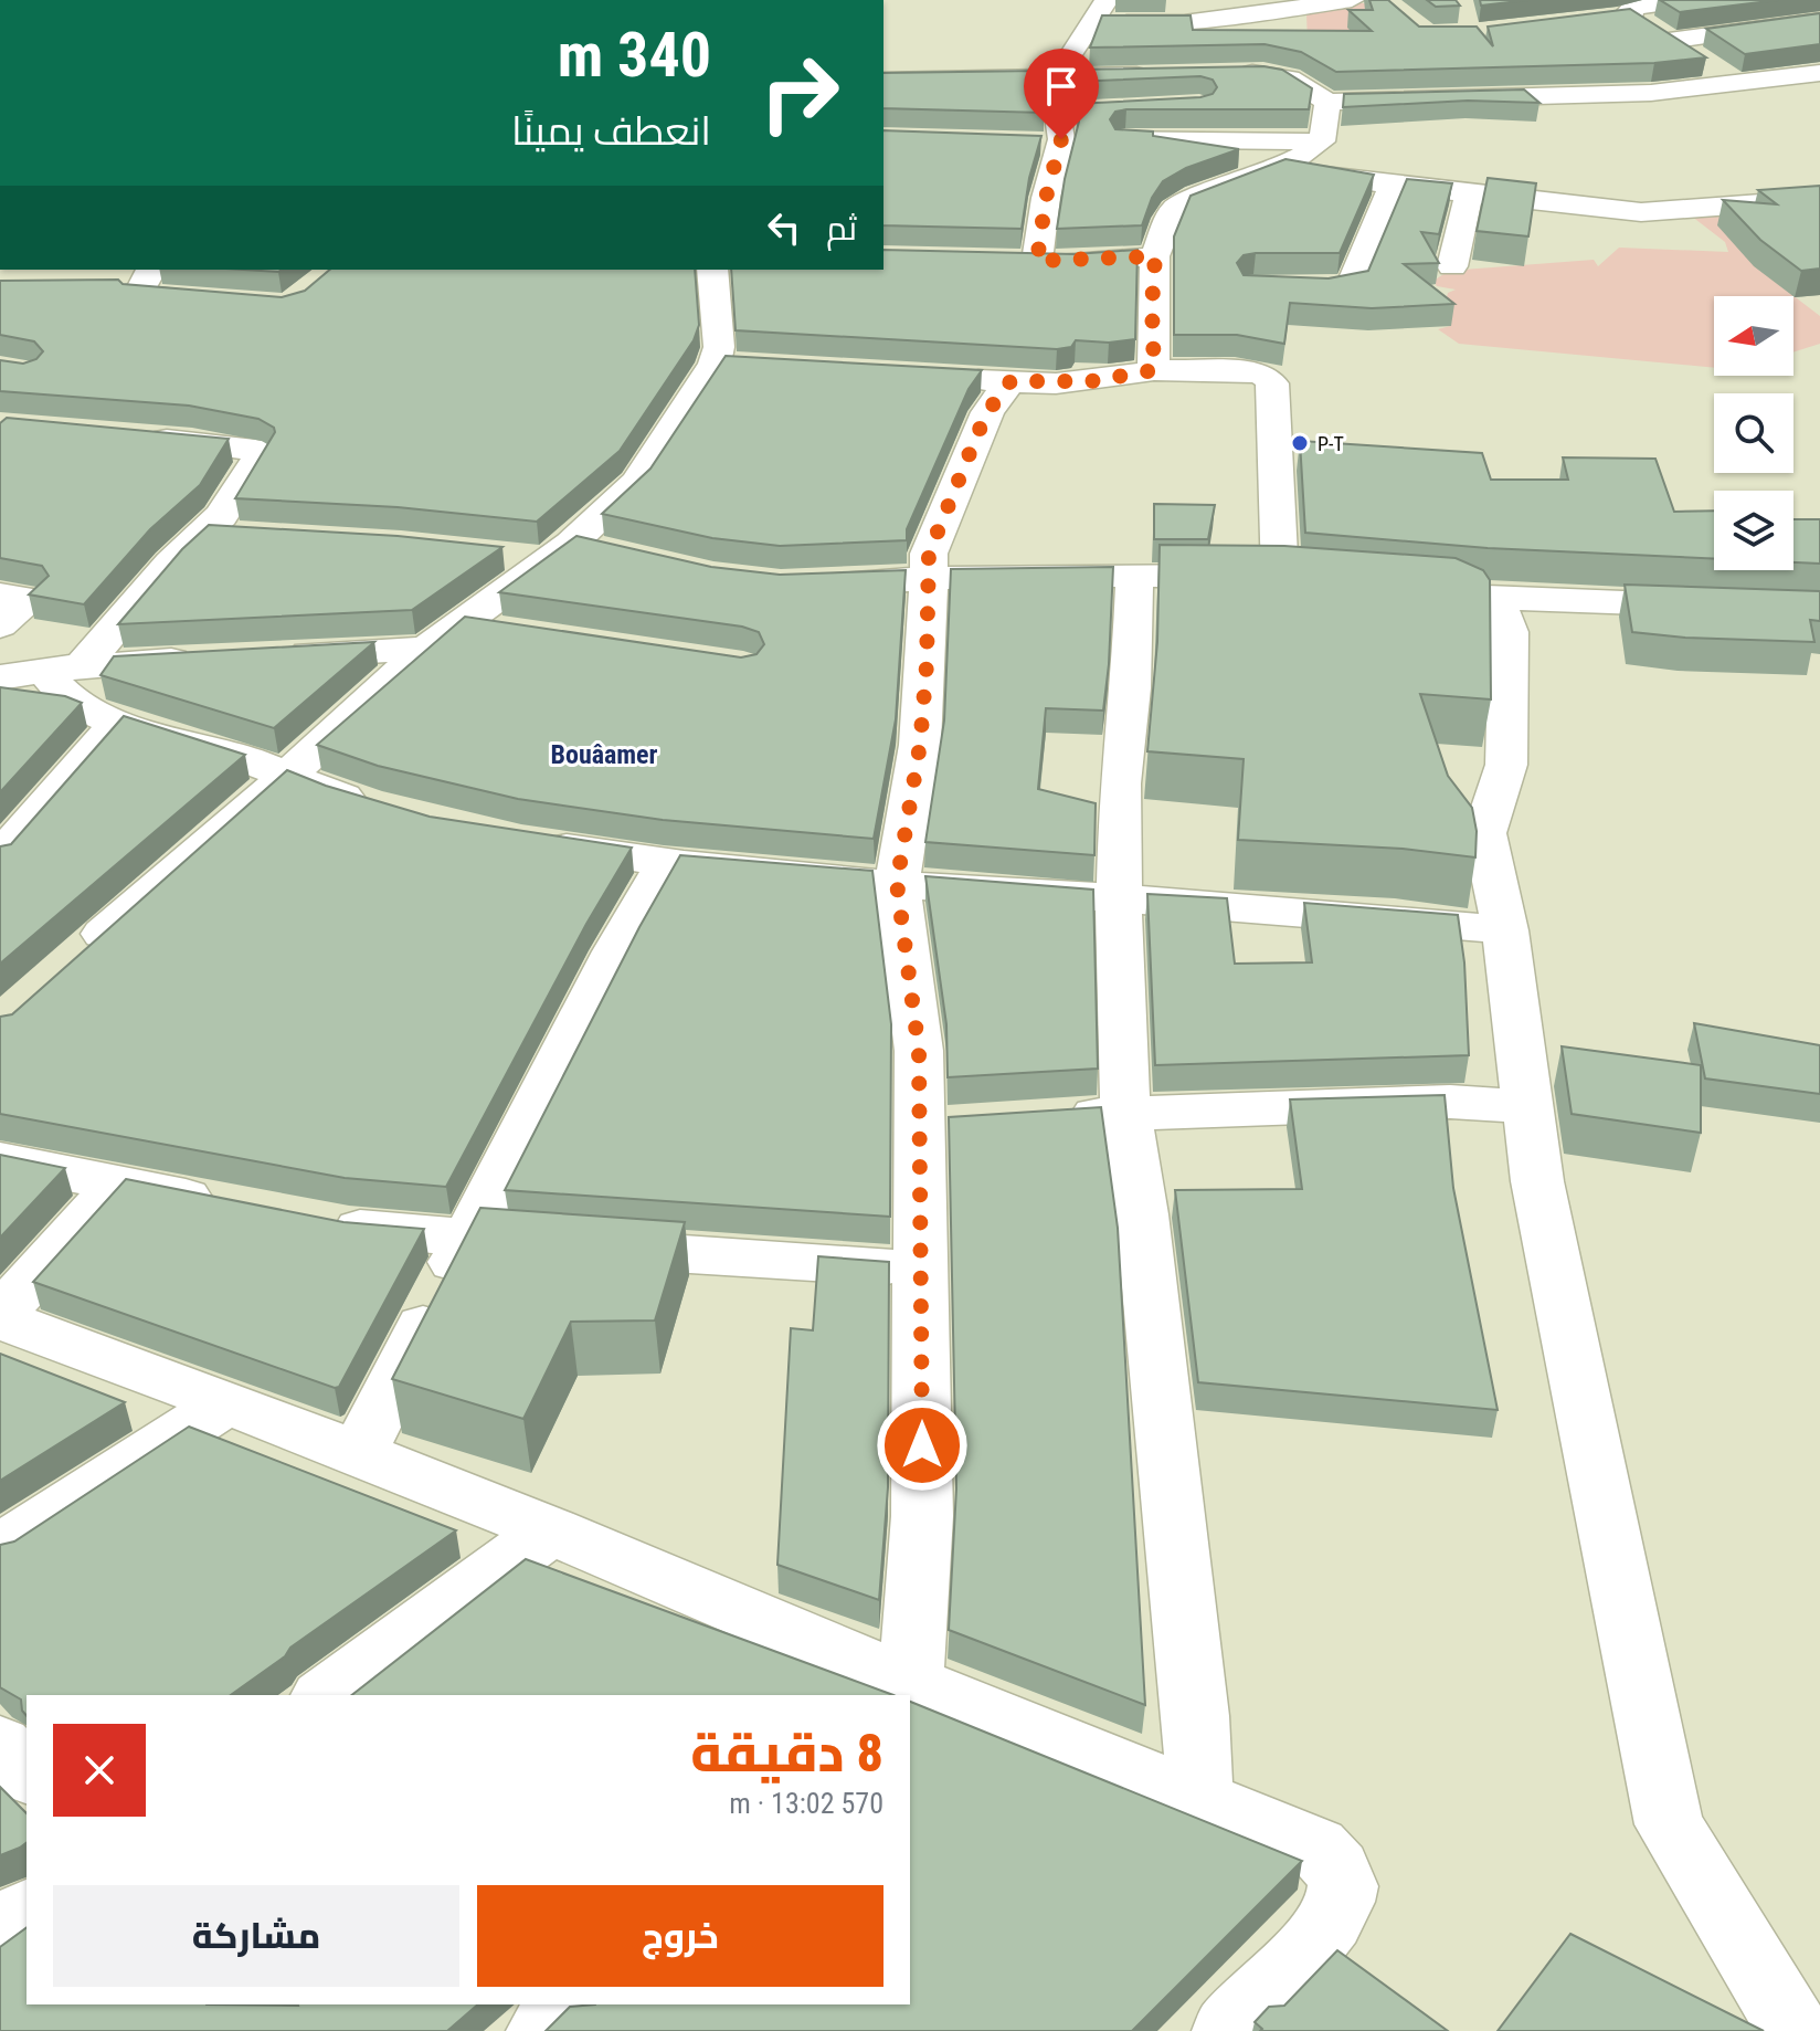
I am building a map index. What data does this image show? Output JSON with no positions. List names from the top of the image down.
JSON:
{
  "districts": ["Bouâamer"],
  "places": ["P-T"],
  "north": "left",
  "page": {
    "turn": ["340 m", "انعطف يمينًا"],
    "then": "ثم",
    "heading": ["8 دقيقة", "570 m · 13:02"],
    "buttons": ["خروج", "مشاركة"]
  }
}
